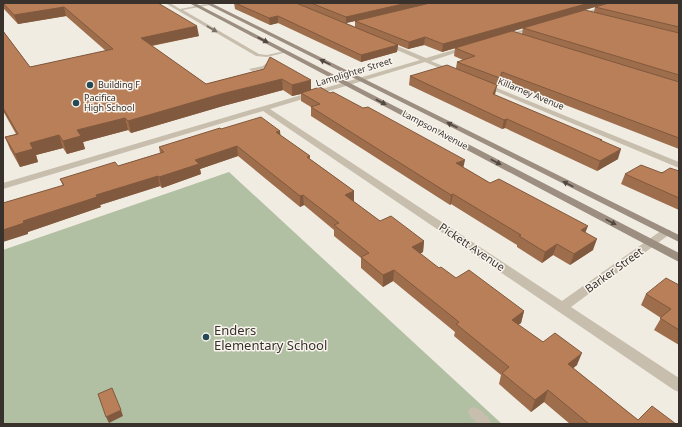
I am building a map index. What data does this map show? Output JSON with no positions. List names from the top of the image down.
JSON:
{
  "streets": {
    "main road": ["Lampson Avenue"],
    "street": [
      "Lamplighter Street",
      "Killarney Avenue",
      "Pickett Avenue",
      "Barker Street"
    ]
  },
  "crossings": [
    ["Lamplighter Street", "Lampson Avenue"],
    ["Lamplighter Street", "Pickett Avenue"],
    ["Lampson Avenue", "Barker Street"],
    ["Pickett Avenue", "Barker Street"]
  ],
  "places": ["Building F", "Pacifica High School", "Enders Elementary School"]
}
